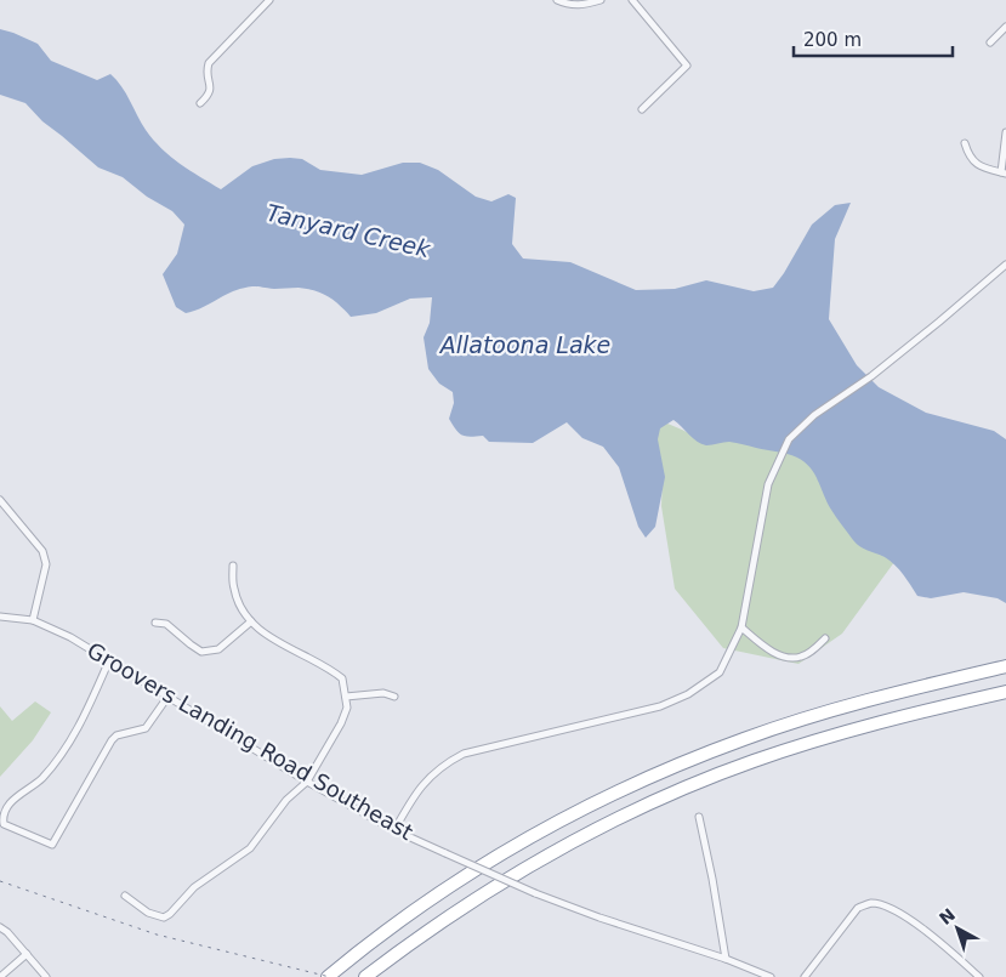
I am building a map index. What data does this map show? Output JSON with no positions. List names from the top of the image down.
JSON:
{
  "streets": {
    "street": ["Groovers Landing Road Southeast"]
  },
  "water": ["Tanyard Creek", "Allatoona Lake"],
  "scale_bar": "200 m",
  "north": "top left"
}
